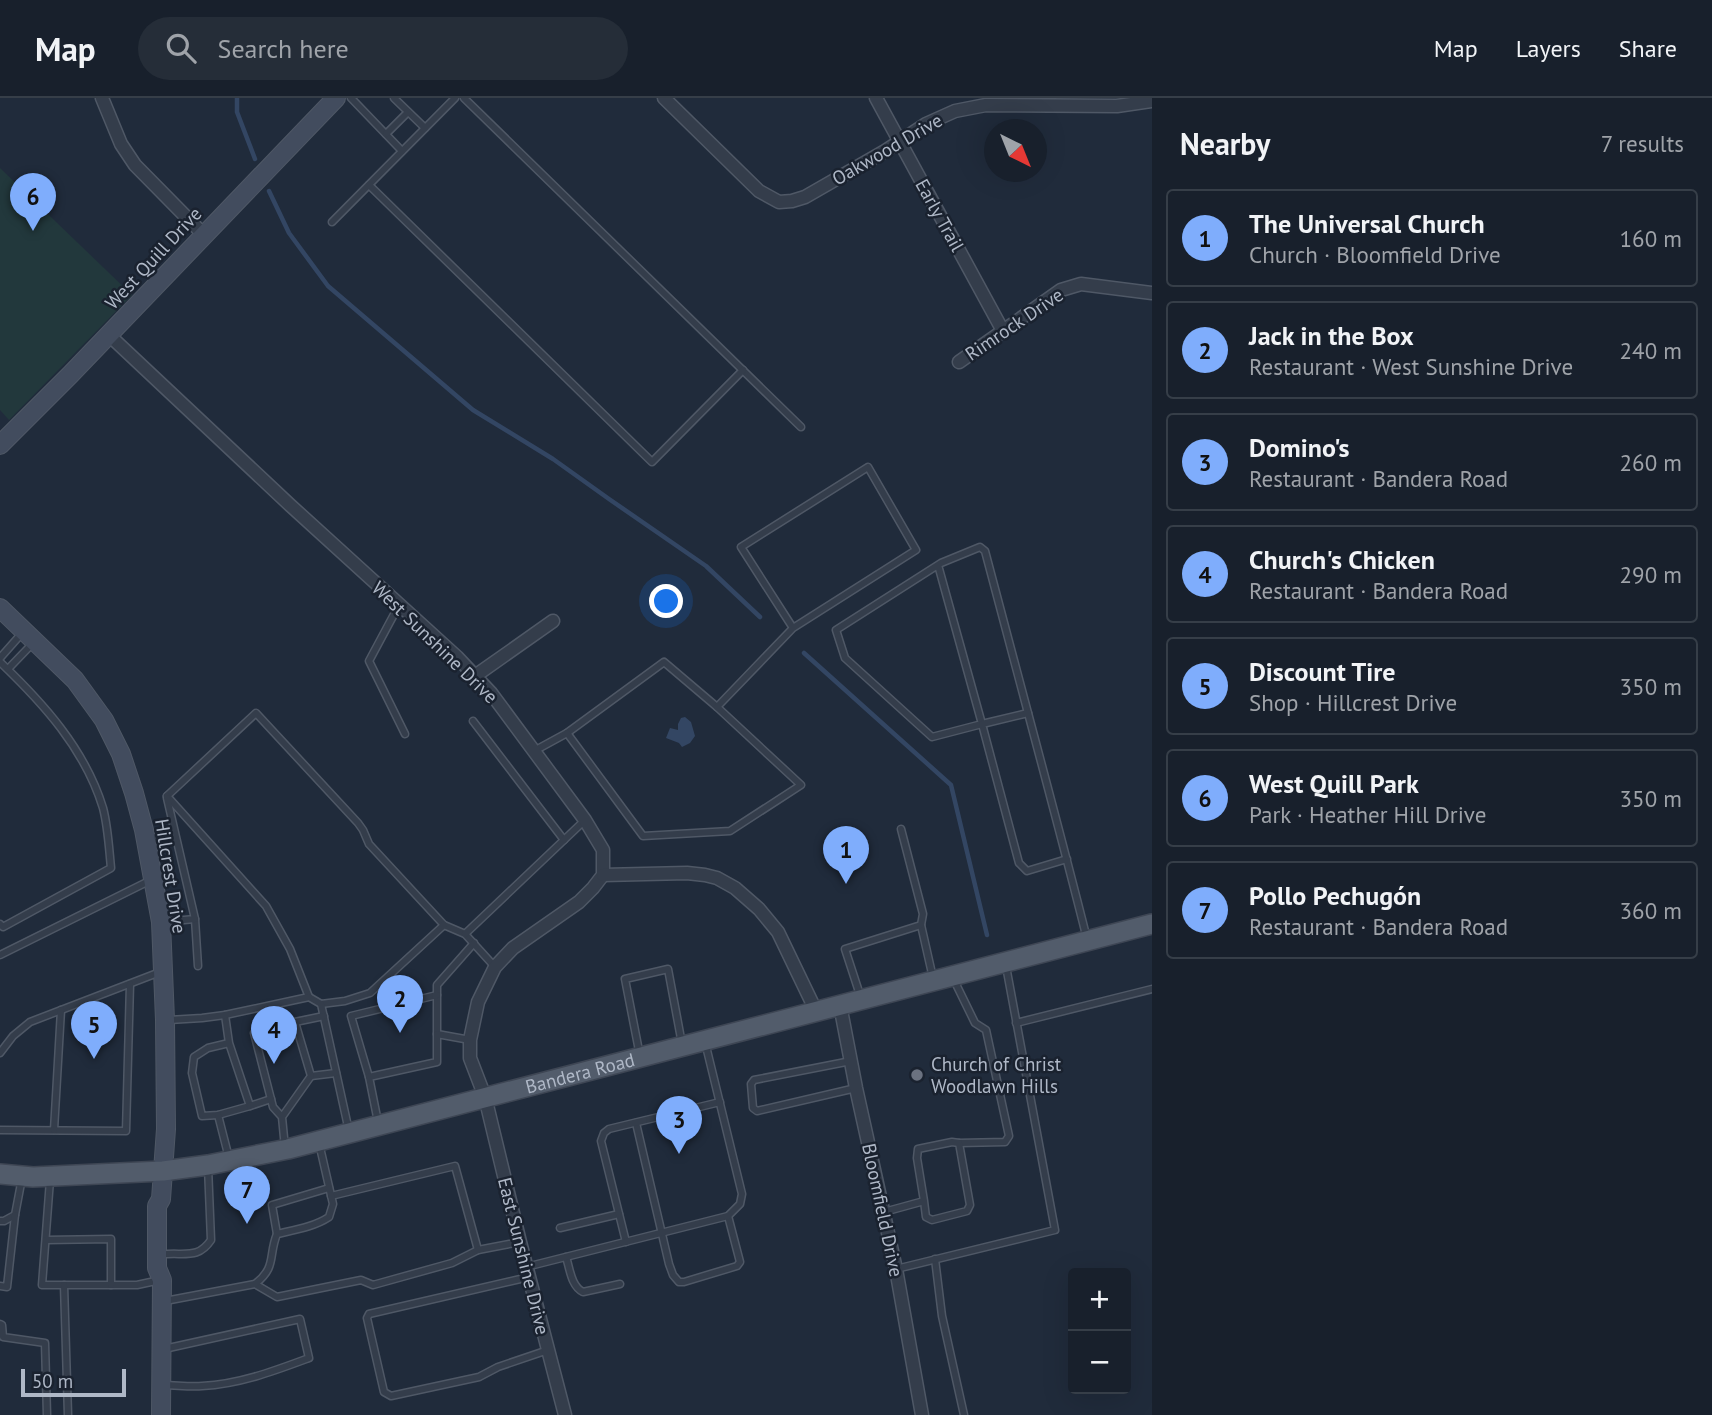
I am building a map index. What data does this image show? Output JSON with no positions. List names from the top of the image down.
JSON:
{
  "streets": {
    "main road": ["Bandera Road"],
    "street": [
      "Oakwood Drive",
      "Early Trail",
      "West Quill Drive",
      "Rimrock Drive",
      "West Sunshine Drive",
      "Hillcrest Drive",
      "Bloomfield Drive",
      "East Sunshine Drive"
    ]
  },
  "crossings": [
    ["Oakwood Drive", "Early Trail"],
    ["Early Trail", "Rimrock Drive"],
    ["West Quill Drive", "West Sunshine Drive"],
    ["Hillcrest Drive", "Bandera Road"],
    ["Bandera Road", "Bloomfield Drive"],
    ["Bandera Road", "East Sunshine Drive"]
  ],
  "places": ["Church of Christ Woodlawn Hills"],
  "scale_bar": "50 m",
  "north": "bottom right",
  "page": {
    "header": "Map",
    "search": "Search here",
    "nav": ["Map", "Layers", "Share"],
    "heading": ["Nearby", "7 results"],
    "pins": [
      "6",
      "1",
      "2",
      "5",
      "4",
      "3",
      "7"
    ],
    "list": [
      {
        "mark": "1",
        "name": "The Universal Church",
        "note": "Church · Bloomfield Drive",
        "value": "160 m"
      },
      {
        "mark": "2",
        "name": "Jack in the Box",
        "note": "Restaurant · West Sunshine Drive",
        "value": "240 m"
      },
      {
        "mark": "3",
        "name": "Domino's",
        "note": "Restaurant · Bandera Road",
        "value": "260 m"
      },
      {
        "mark": "4",
        "name": "Church's Chicken",
        "note": "Restaurant · Bandera Road",
        "value": "290 m"
      },
      {
        "mark": "5",
        "name": "Discount Tire",
        "note": "Shop · Hillcrest Drive",
        "value": "350 m"
      },
      {
        "mark": "6",
        "name": "West Quill Park",
        "note": "Park · Heather Hill Drive",
        "value": "350 m"
      },
      {
        "mark": "7",
        "name": "Pollo Pechugón",
        "note": "Restaurant · Bandera Road",
        "value": "360 m"
      }
    ],
    "map_buttons": ["+", "−"],
    "scale": "50 m"
  }
}
